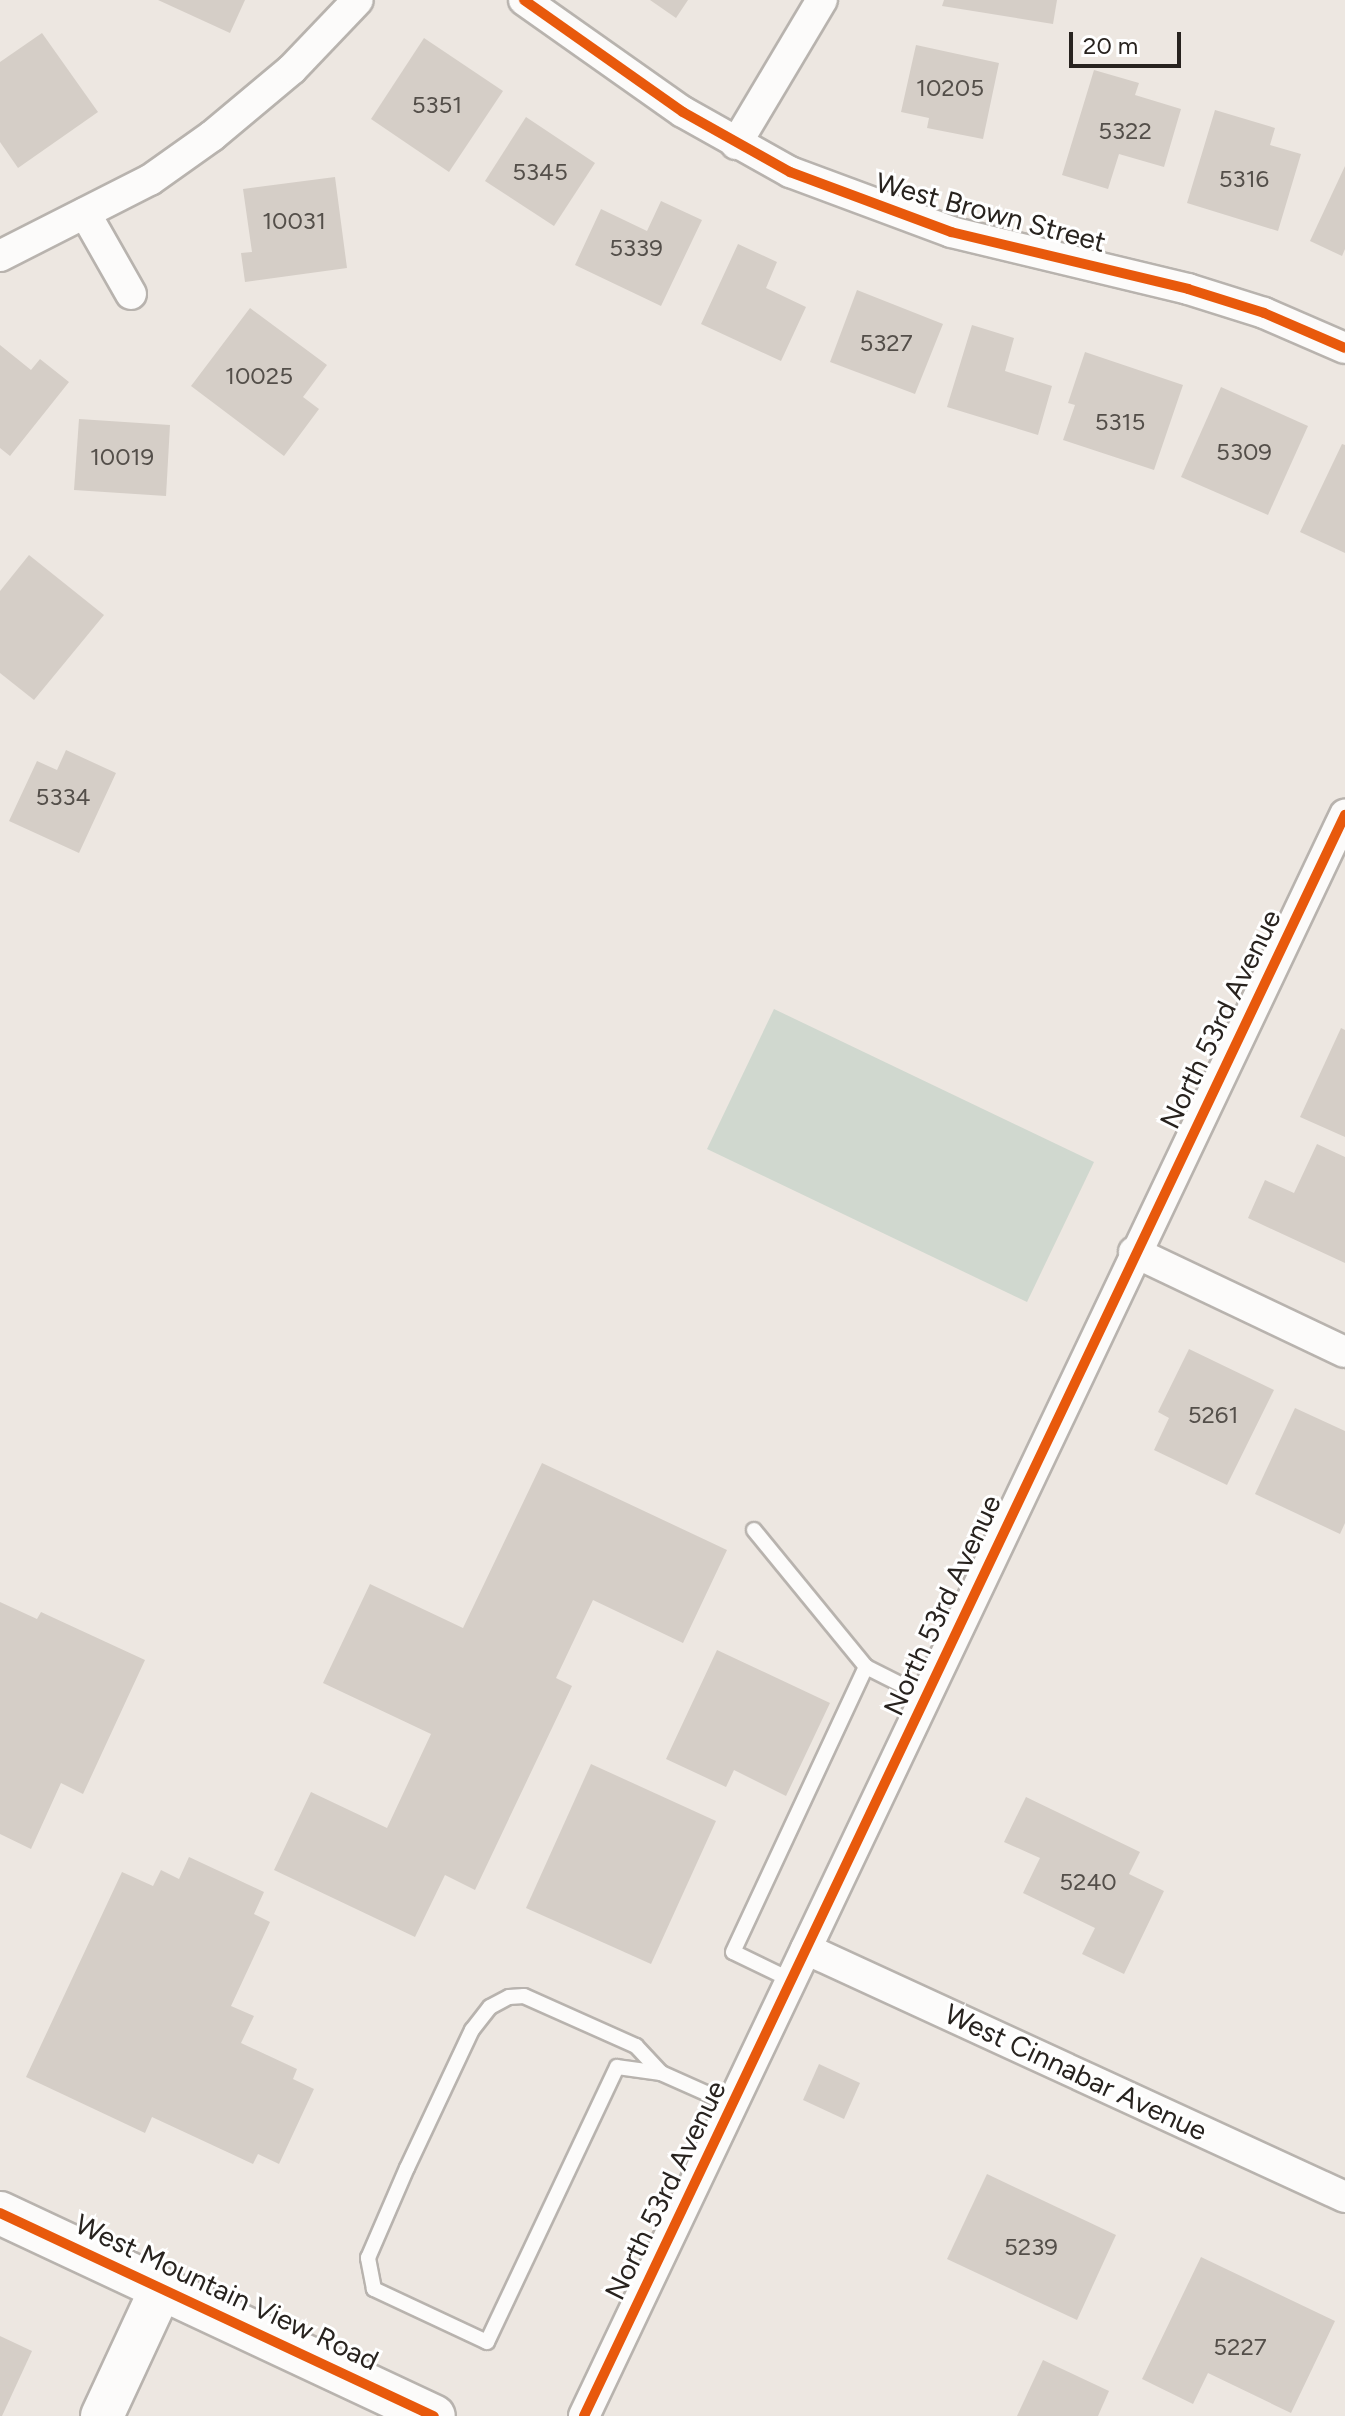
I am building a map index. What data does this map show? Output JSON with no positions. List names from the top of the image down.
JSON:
{
  "streets": {
    "street": [
      "West Brown Street",
      "North 53rd Avenue",
      "West Cinnabar Avenue",
      "West Mountain View Road"
    ]
  },
  "crossings": [
    ["North 53rd Avenue", "West Cinnabar Avenue"]
  ],
  "house_numbers": [
    "10205",
    "5351",
    "5322",
    "5345",
    "5316",
    "10031",
    "5339",
    "5327",
    "10025",
    "5315",
    "5309",
    "10019",
    "5334",
    "5261",
    "5240",
    "5239",
    "5227"
  ],
  "scale_bar": "20 m"
}
